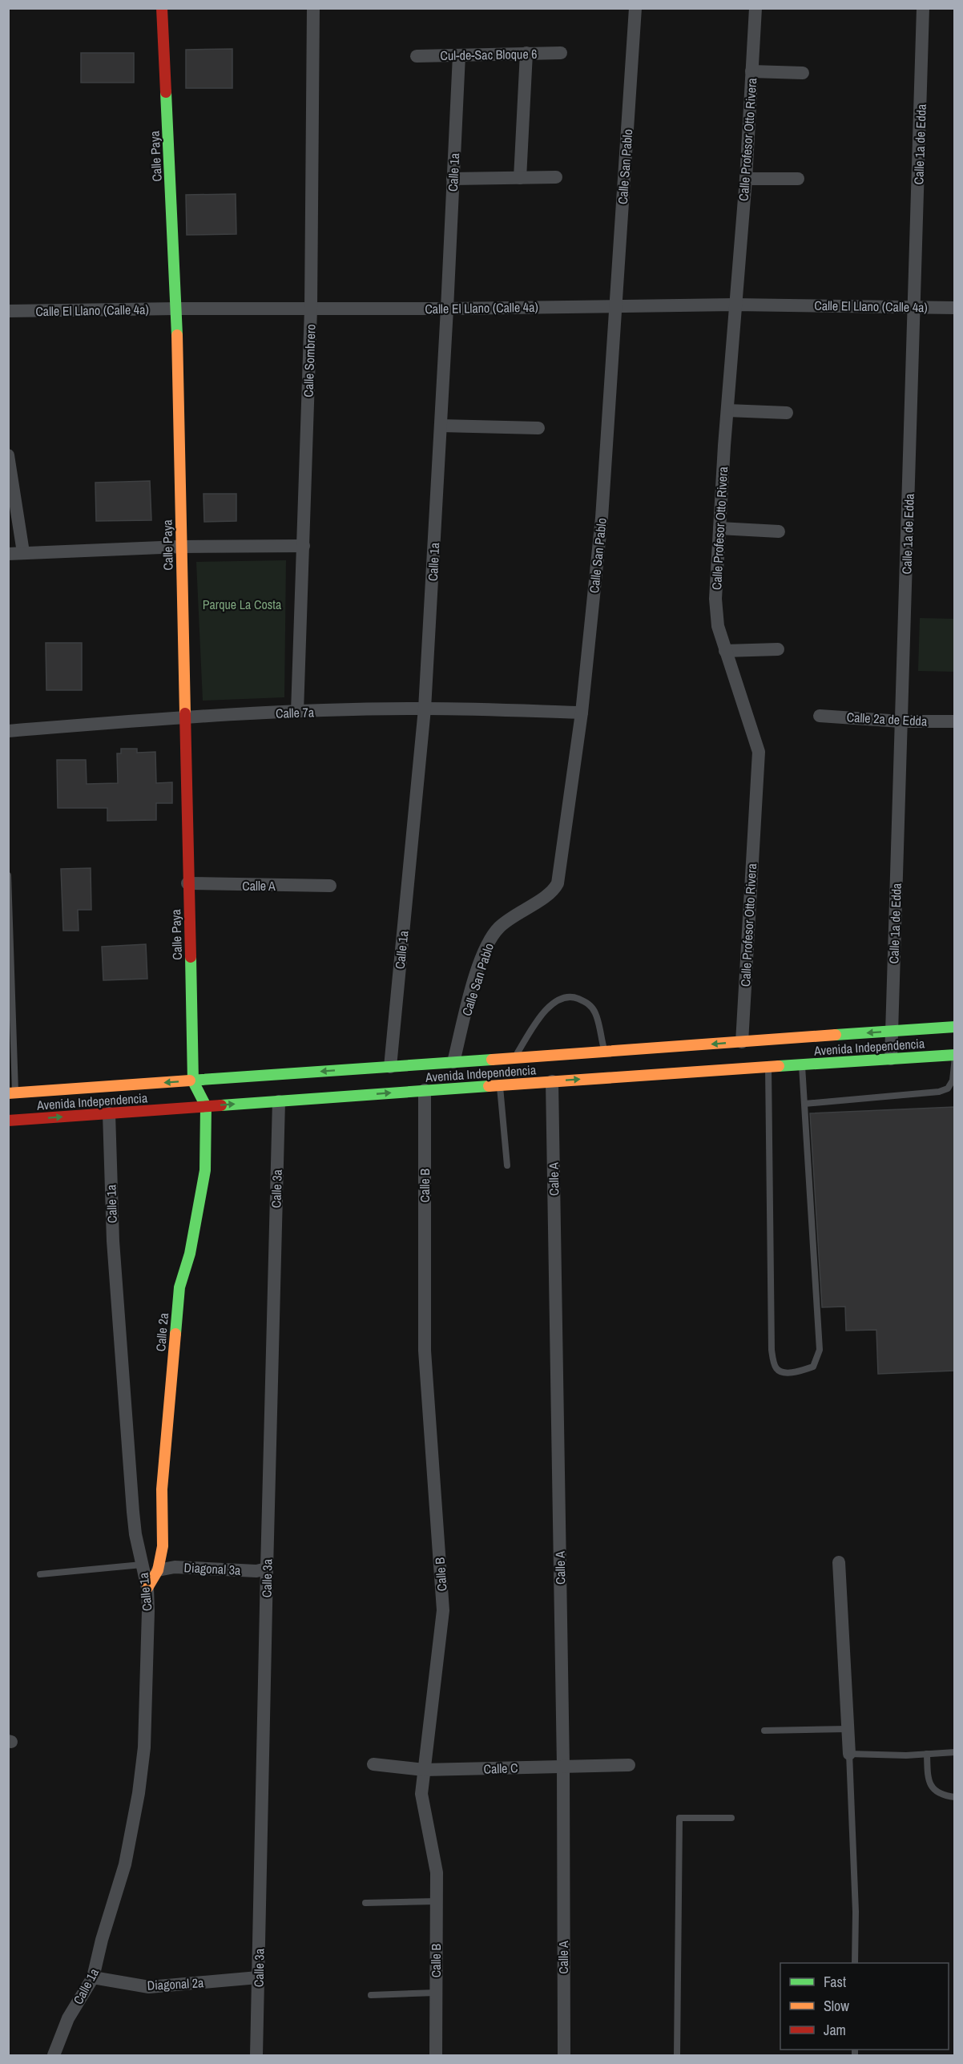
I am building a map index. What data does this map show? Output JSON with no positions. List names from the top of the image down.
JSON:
{
  "streets": {
    "main road": ["Calle Paya", "Avenida Independencia", "Calle 2a"],
    "street": [
      "Cul-de-Sac Bloque 6",
      "Calle Profesor Otto Rivera",
      "Calle 1a de Edda",
      "Calle San Pablo",
      "Calle 1a",
      "Calle El Llano (Calle 4a)",
      "Calle Sombrero",
      "Calle 7a",
      "Calle 2a de Edda",
      "Calle A",
      "Calle B",
      "Calle 3a",
      "Diagonal 3a",
      "Calle C",
      "Diagonal 2a"
    ]
  },
  "crossings": [
    ["Cul-de-Sac Bloque 6", "Calle 1a"],
    ["Calle Profesor Otto Rivera", "Calle El Llano (Calle 4a)"],
    ["Calle Profesor Otto Rivera", "Avenida Independencia"],
    ["Calle 1a de Edda", "Calle El Llano (Calle 4a)"],
    ["Calle 1a de Edda", "Calle 2a de Edda"],
    ["Calle 1a de Edda", "Avenida Independencia"],
    ["Calle Paya", "Calle El Llano (Calle 4a)"],
    ["Calle Paya", "Calle 7a"],
    ["Calle Paya", "Calle A"],
    ["Calle Paya", "Avenida Independencia"],
    ["Calle Paya", "Calle 2a"],
    ["Calle San Pablo", "Calle El Llano (Calle 4a)"],
    ["Calle San Pablo", "Calle 7a"],
    ["Calle San Pablo", "Avenida Independencia"],
    ["Calle 1a", "Calle El Llano (Calle 4a)"],
    ["Calle 1a", "Calle 7a"],
    ["Calle 1a", "Avenida Independencia"],
    ["Calle 1a", "Calle 2a"],
    ["Calle 1a", "Diagonal 2a"],
    ["Calle El Llano (Calle 4a)", "Calle Sombrero"],
    ["Calle Sombrero", "Calle 7a"],
    ["Calle A", "Avenida Independencia"],
    ["Calle A", "Calle C"],
    ["Avenida Independencia", "Calle B"],
    ["Avenida Independencia", "Calle 3a"],
    ["Avenida Independencia", "Calle 2a"],
    ["Calle B", "Calle C"],
    ["Calle 3a", "Diagonal 3a"],
    ["Calle 3a", "Diagonal 2a"],
    ["Calle 2a", "Diagonal 3a"]
  ],
  "parks": ["Parque La Costa"],
  "legend": ["Fast", "Slow", "Jam"]
}
